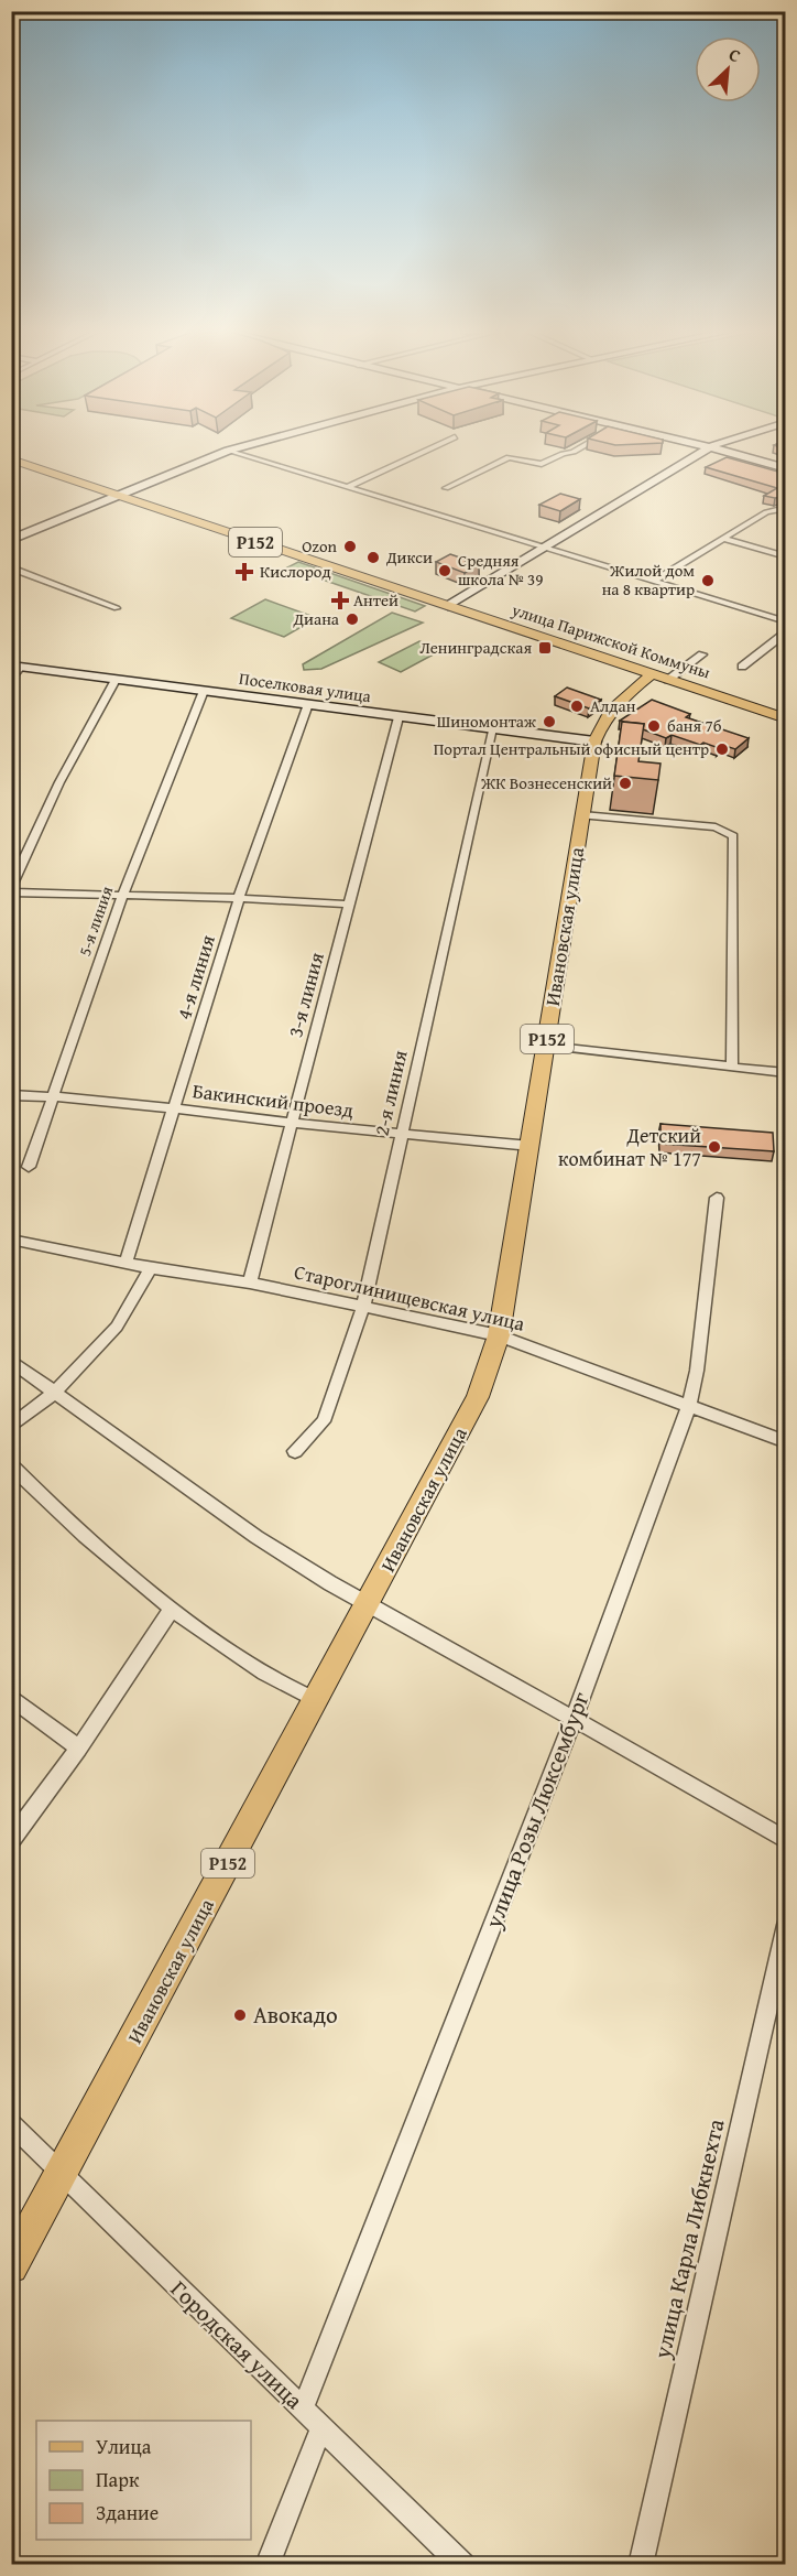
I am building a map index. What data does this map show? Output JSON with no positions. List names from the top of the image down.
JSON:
{
  "streets": {
    "main road": ["Р152", "улица Парижской Коммуны", "Ивановская улица"],
    "street": [
      "Поселковая улица",
      "5-я линия",
      "4-я линия",
      "3-я линия",
      "2-я линия",
      "Бакинский проезд",
      "Староглинищевская улица",
      "улица Розы Люксембург",
      "улица Карла Либкнехта",
      "Городская улица"
    ]
  },
  "crossings": [
    ["улица Парижской Коммуны", "Ивановская улица"],
    ["Поселковая улица", "5-я линия"],
    ["Поселковая улица", "Ивановская улица"],
    ["Поселковая улица", "4-я линия"],
    ["Поселковая улица", "3-я линия"],
    ["Поселковая улица", "2-я линия"],
    ["5-я линия", "Бакинский проезд"],
    ["Ивановская улица", "Бакинский проезд"],
    ["Ивановская улица", "Староглинищевская улица"],
    ["Ивановская улица", "Городская улица"],
    ["4-я линия", "Бакинский проезд"],
    ["4-я линия", "Староглинищевская улица"],
    ["3-я линия", "Бакинский проезд"],
    ["3-я линия", "Староглинищевская улица"],
    ["2-я линия", "Бакинский проезд"],
    ["2-я линия", "Староглинищевская улица"],
    ["Староглинищевская улица", "улица Розы Люксембург"],
    ["улица Розы Люксембург", "Городская улица"]
  ],
  "places": {
    "other": [
      "Ozon",
      "Дикси",
      "Средняя школа № 39",
      "Жилой дом на 8 квартир",
      "Диана",
      "Алдан",
      "Шиномонтаж",
      "баня 7б",
      "Портал Центральный офисный центр",
      "ЖК Вознесенский",
      "Детский комбинат № 177",
      "Авокадо"
    ],
    "health": ["Кислород", "Антей"],
    "transit": ["Ленинградская"]
  },
  "legend": ["Улица", "Парк", "Здание"],
  "north": "top right"
}
